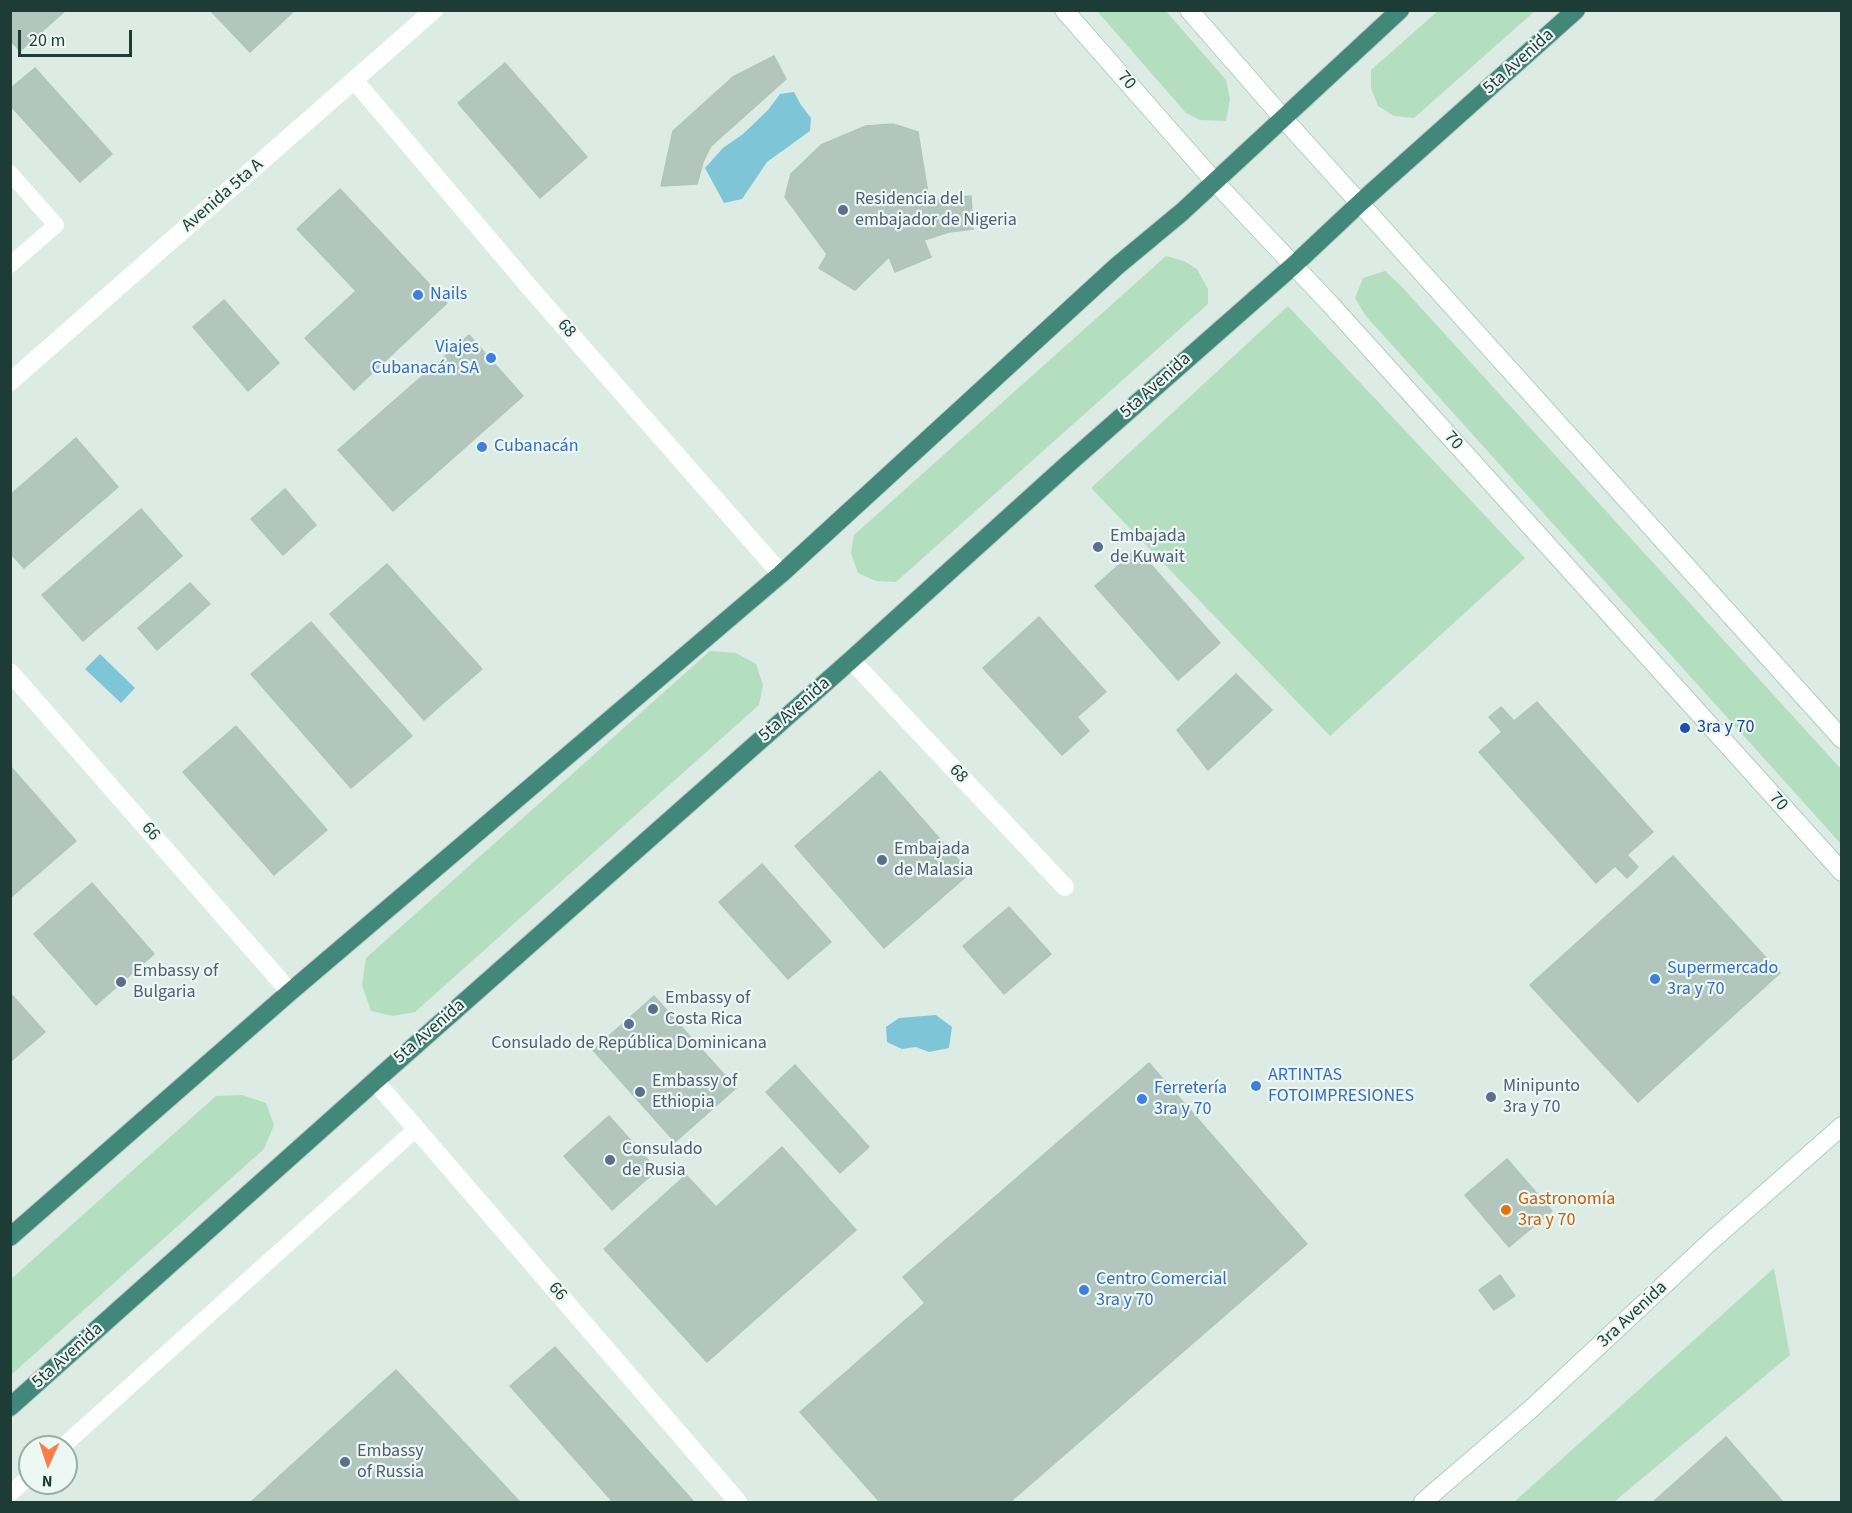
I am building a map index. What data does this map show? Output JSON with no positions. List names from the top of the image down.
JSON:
{
  "streets": {
    "highway": ["5ta Avenida"],
    "main road": [
      "70",
      "Avenida 5ta A",
      "68",
      "66",
      "3ra Avenida"
    ]
  },
  "crossings": [
    ["5ta Avenida", "70"],
    ["5ta Avenida", "68"],
    ["5ta Avenida", "66"],
    ["Avenida 5ta A", "68"]
  ],
  "places": [
    "Residencia del embajador de Nigeria",
    "Nails",
    "Viajes Cubanacán SA",
    "Cubanacán",
    "Embajada de Kuwait",
    "3ra y 70",
    "Embajada de Malasia",
    "Supermercado 3ra y 70",
    "Embassy of Bulgaria",
    "Embassy of Costa Rica",
    "Consulado de República Dominicana",
    "ARTINTAS FOTOIMPRESIONES",
    "Embassy of Ethiopia",
    "Minipunto 3ra y 70",
    "Ferretería 3ra y 70",
    "Consulado de Rusia",
    "Gastronomía 3ra y 70",
    "Centro Comercial 3ra y 70",
    "Embassy of Russia"
  ],
  "scale_bar": "20 m",
  "north": "bottom"
}
